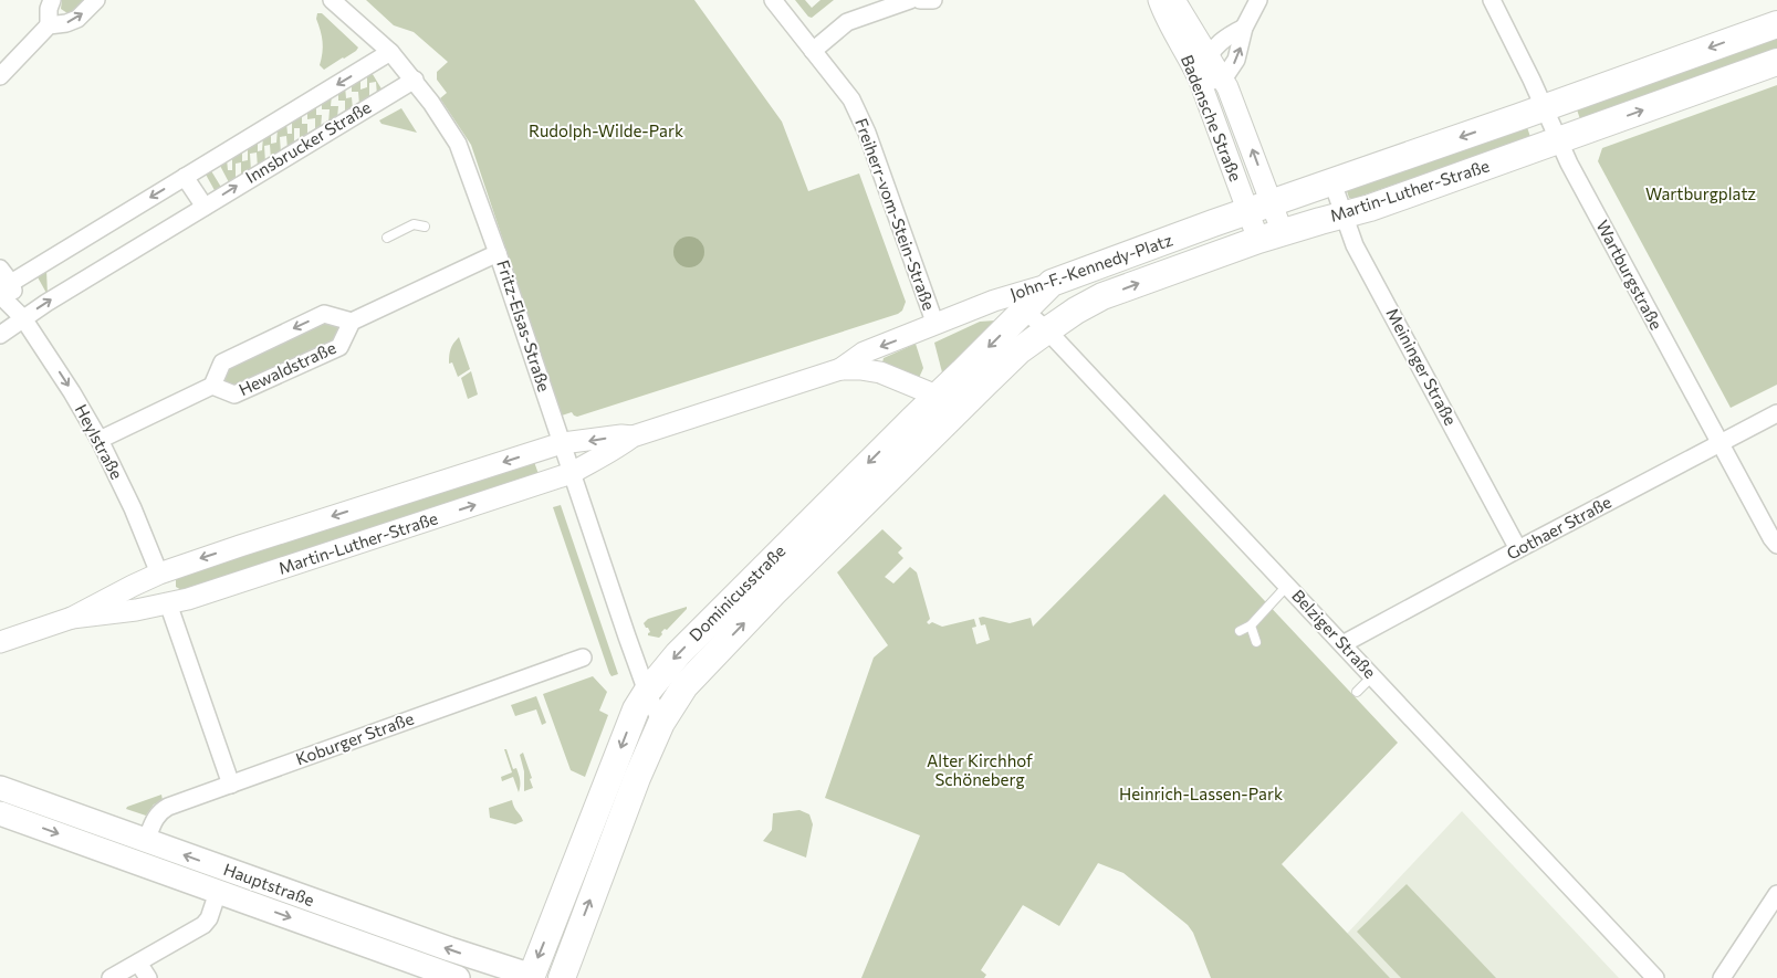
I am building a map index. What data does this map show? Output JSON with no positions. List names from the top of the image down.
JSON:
{
  "streets": {
    "main road": [
      "Martin-Luther-Straße",
      "John-F.-Kennedy-Platz",
      "Dominicusstraße",
      "Hauptstraße"
    ],
    "street": [
      "Badensche Straße",
      "Innsbrucker Straße",
      "Freiherr-vom-Stein-Straße",
      "Wartburgstraße",
      "Fritz-Elsas-Straße",
      "Meininger Straße",
      "Hewaldstraße",
      "Heylstraße",
      "Gothaer Straße",
      "Belziger Straße",
      "Koburger Straße"
    ]
  },
  "crossings": [
    ["Badensche Straße", "Martin-Luther-Straße"],
    ["Badensche Straße", "John-F.-Kennedy-Platz"],
    ["Innsbrucker Straße", "Fritz-Elsas-Straße"],
    ["Innsbrucker Straße", "Heylstraße"],
    ["Martin-Luther-Straße", "Freiherr-vom-Stein-Straße"],
    ["Martin-Luther-Straße", "John-F.-Kennedy-Platz"],
    ["Martin-Luther-Straße", "Wartburgstraße"],
    ["Martin-Luther-Straße", "Fritz-Elsas-Straße"],
    ["Martin-Luther-Straße", "Meininger Straße"],
    ["Martin-Luther-Straße", "Heylstraße"],
    ["Martin-Luther-Straße", "Dominicusstraße"],
    ["Martin-Luther-Straße", "Belziger Straße"],
    ["Freiherr-vom-Stein-Straße", "John-F.-Kennedy-Platz"],
    ["John-F.-Kennedy-Platz", "Dominicusstraße"],
    ["John-F.-Kennedy-Platz", "Belziger Straße"],
    ["Wartburgstraße", "Gothaer Straße"],
    ["Fritz-Elsas-Straße", "Dominicusstraße"],
    ["Meininger Straße", "Gothaer Straße"],
    ["Hewaldstraße", "Heylstraße"],
    ["Gothaer Straße", "Belziger Straße"],
    ["Dominicusstraße", "Belziger Straße"],
    ["Dominicusstraße", "Hauptstraße"],
    ["Koburger Straße", "Hauptstraße"]
  ],
  "one_way": ["Heylstraße"],
  "parks": [
    "Rudolph-Wilde-Park",
    "Wartburgplatz",
    "Alter Kirchhof Schöneberg",
    "Heinrich-Lassen-Park"
  ]
}
